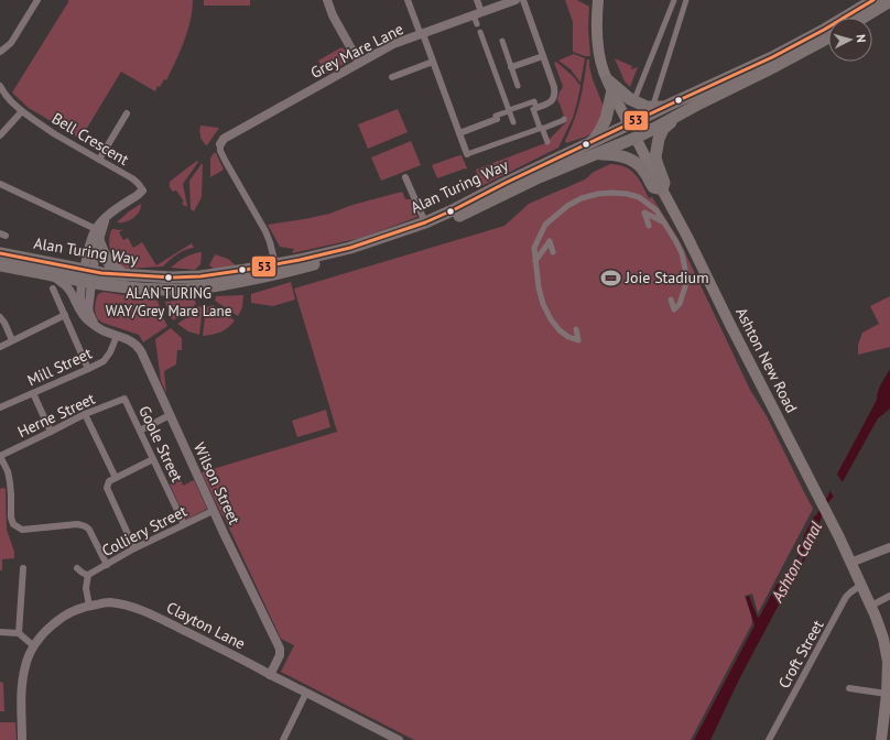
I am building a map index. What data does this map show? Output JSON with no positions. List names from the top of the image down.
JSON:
{
  "streets": {
    "highway": ["Alan Turing Way", "Ashton New Road"],
    "street": [
      "Grey Mare Lane",
      "Bell Crescent",
      "Mill Street",
      "Herne Street",
      "Goole Street",
      "Wilson Street",
      "Colliery Street",
      "Clayton Lane",
      "Croft Street"
    ]
  },
  "crossings": [
    ["Alan Turing Way", "Ashton New Road"],
    ["Alan Turing Way", "Wilson Street"],
    ["Ashton New Road", "Croft Street"],
    ["Mill Street", "Wilson Street"],
    ["Herne Street", "Goole Street"],
    ["Goole Street", "Colliery Street"],
    ["Wilson Street", "Colliery Street"],
    ["Wilson Street", "Clayton Lane"]
  ],
  "water": ["Ashton Canal"],
  "places": {
    "other": ["ALAN TURING WAY/Grey Mare Lane"],
    "sports": ["Joie Stadium"]
  },
  "lines": ["transit line 53"],
  "north": "right"
}
